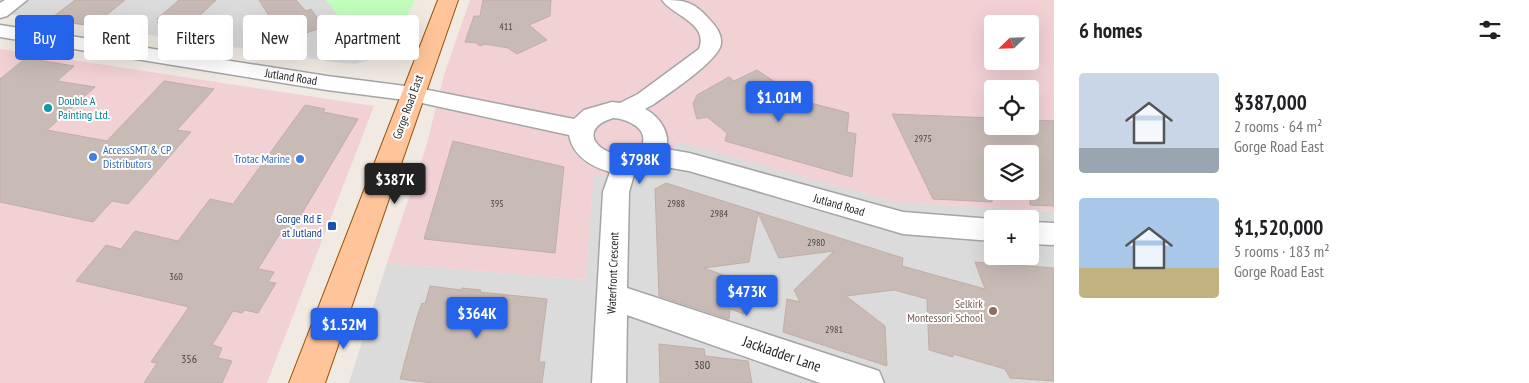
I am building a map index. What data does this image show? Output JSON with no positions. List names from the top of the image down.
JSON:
{
  "streets": {
    "main road": ["Gorge Road East"],
    "street": ["Jutland Road", "Waterfront Crescent", "Jackladder Lane"]
  },
  "crossings": [
    ["Jutland Road", "Gorge Road East"],
    ["Jutland Road", "Waterfront Crescent"],
    ["Waterfront Crescent", "Jackladder Lane"]
  ],
  "places": {
    "other": [
      "Double A Painting Ltd.",
      "AccessSMT & CP Distributors",
      "Trotac Marine",
      "Selkirk Montessori School"
    ],
    "transit": ["Gorge Rd E at Jutland"]
  },
  "house_numbers": [
    "411",
    "2975",
    "395",
    "2988",
    "2984",
    "2980",
    "360",
    "2981",
    "356",
    "380"
  ],
  "north": "bottom left",
  "page": {
    "heading": "6 homes",
    "map_buttons": "+",
    "chip": [
      "Buy",
      "Rent",
      "Filters",
      "New",
      "Apartment"
    ],
    "list": [
      {
        "name": "$387,000",
        "note": "2 rooms · 64 m² · Gorge Road East"
      },
      {
        "name": "$1,520,000",
        "note": "5 rooms · 183 m² · Gorge Road East"
      }
    ],
    "price": [
      "$1.01M",
      "$798K",
      "$387K",
      "$473K",
      "$364K",
      "$1.52M"
    ]
  }
}
